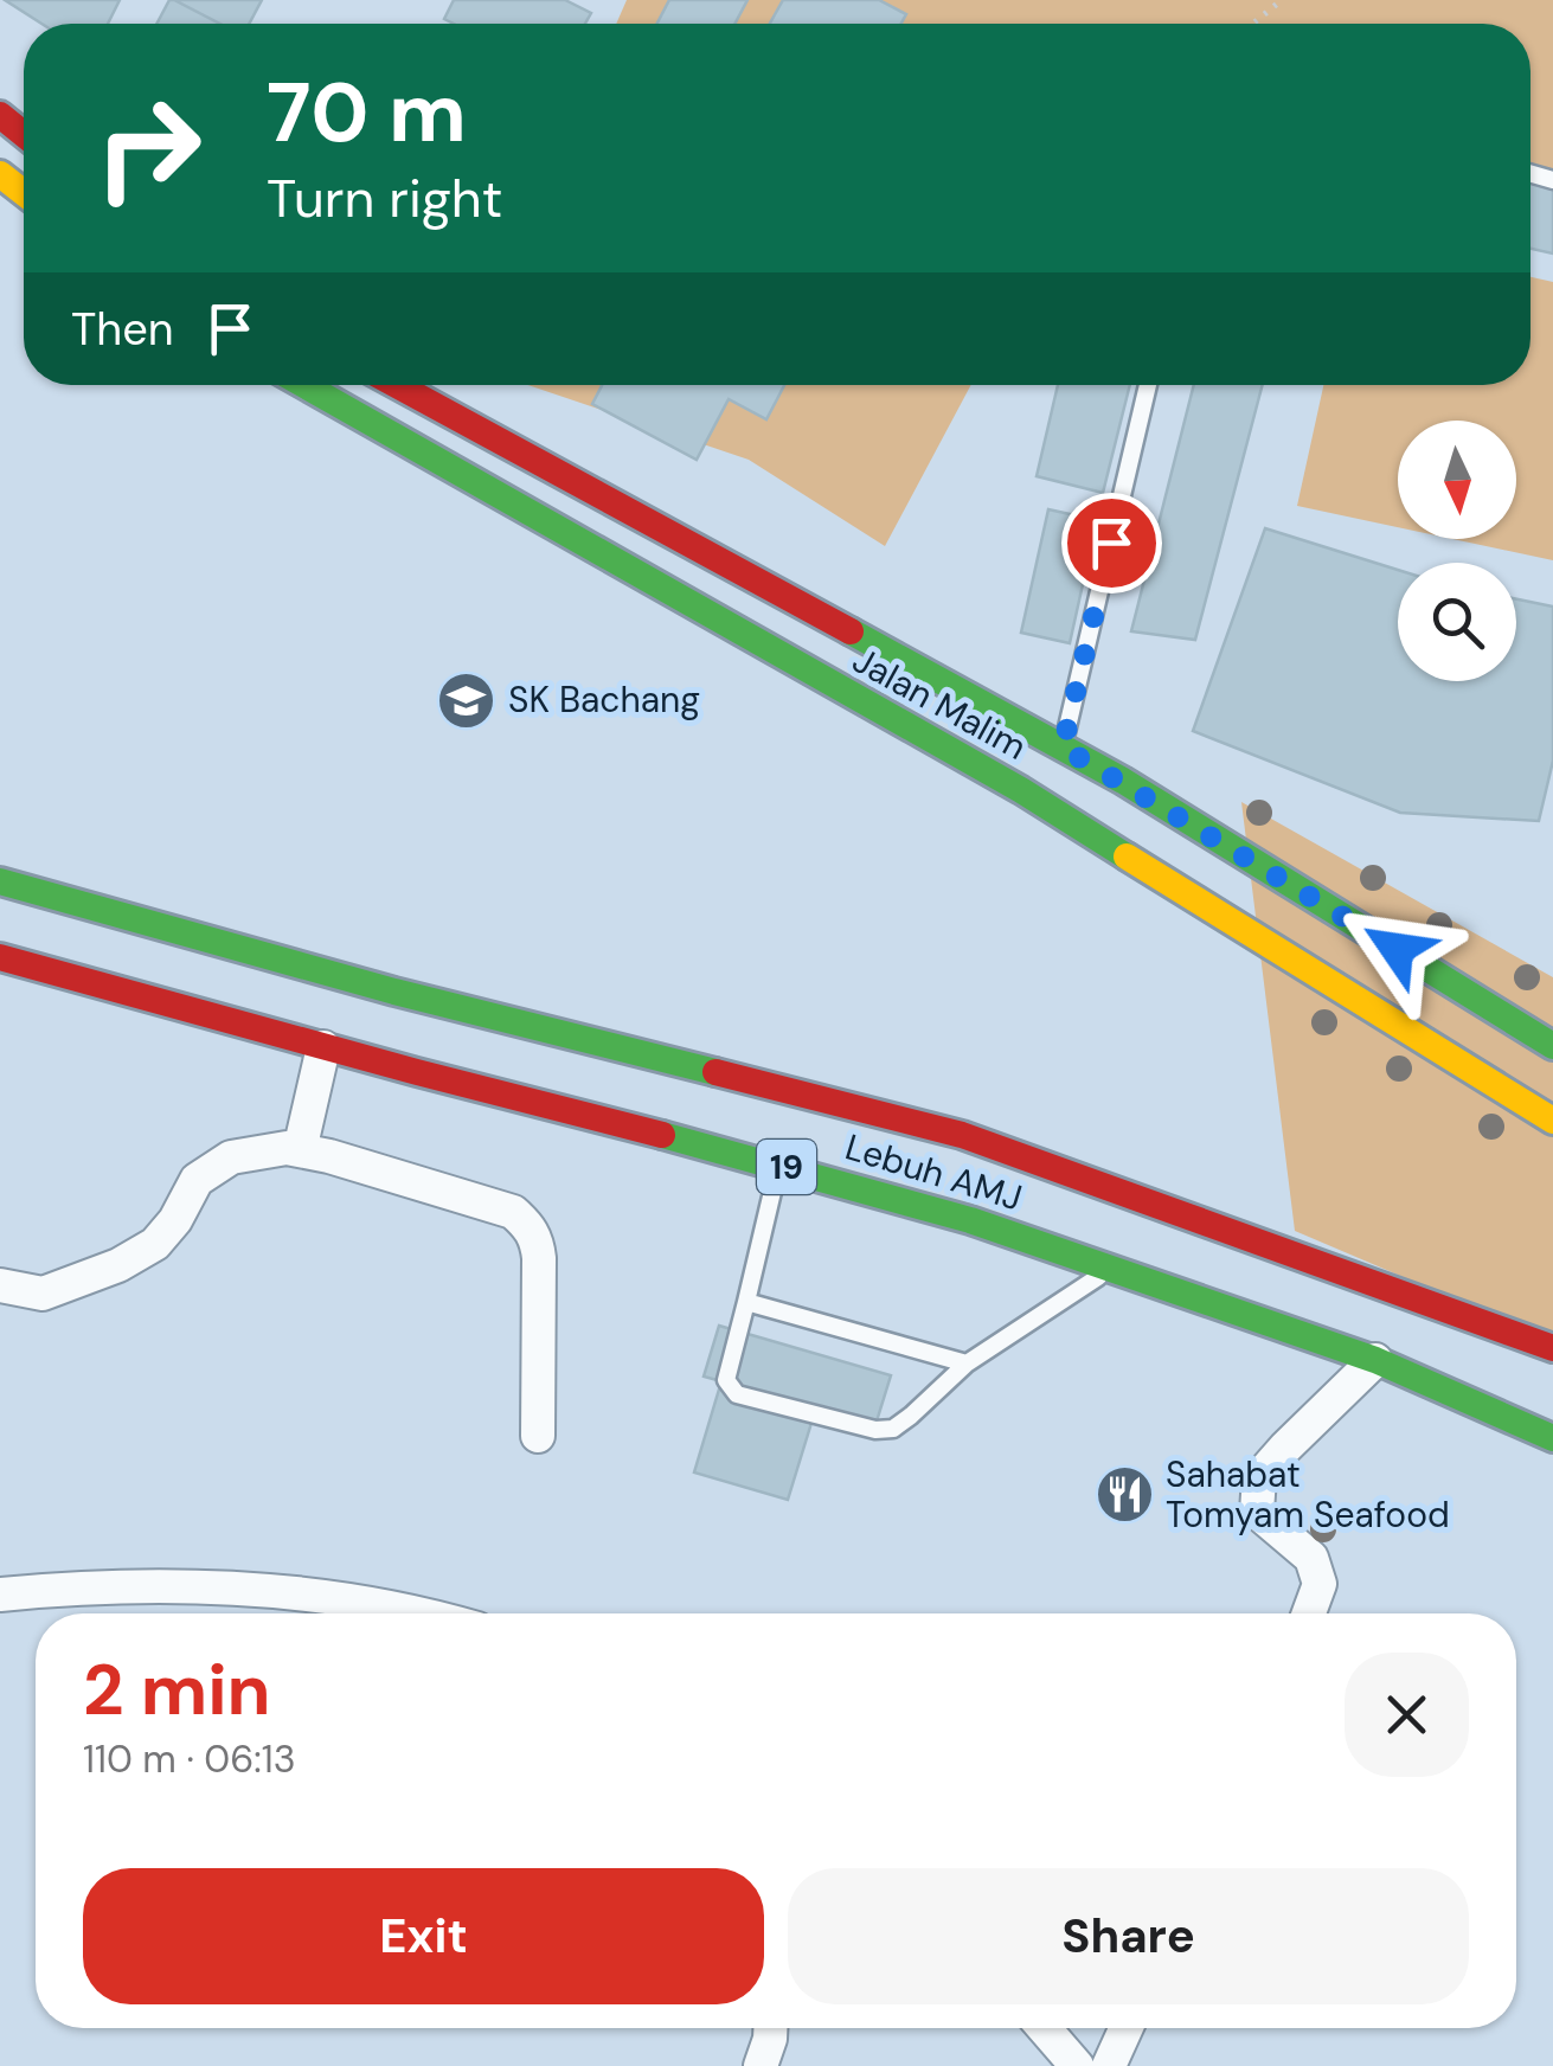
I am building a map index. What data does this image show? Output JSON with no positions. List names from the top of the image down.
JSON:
{
  "streets": {
    "main road": ["Jalan Malim", "19", "Lebuh AMJ"]
  },
  "places": {
    "school or university": ["SK Bachang"],
    "restaurant": ["Sahabat Tomyam Seafood"]
  },
  "north": "bottom",
  "page": {
    "turn": ["70 m", "Turn right"],
    "then": "Then",
    "heading": ["2 min", "110 m · 06:13"],
    "buttons": ["Exit", "Share"]
  }
}
